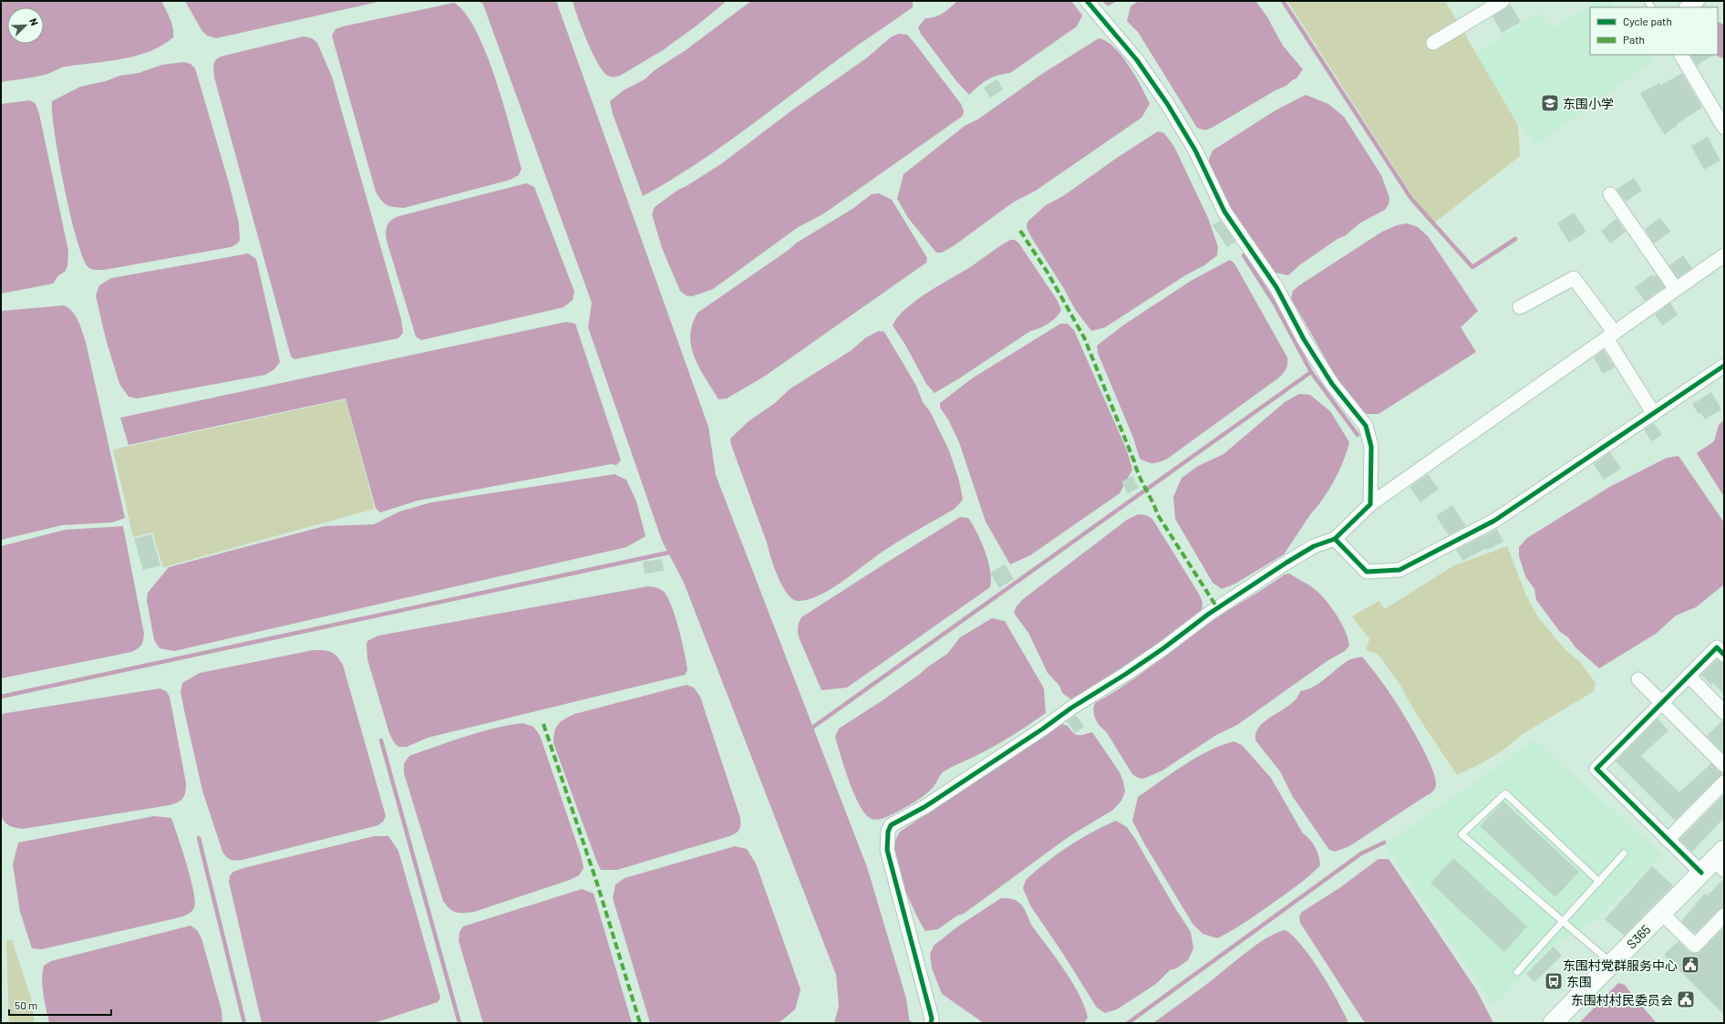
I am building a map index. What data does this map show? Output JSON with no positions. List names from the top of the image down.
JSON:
{
  "streets": {
    "street": ["S365"]
  },
  "places": {
    "school or university": ["东围小学"],
    "public building": ["东围村党群服务中心", "东围村村民委员会"],
    "bus stop": ["东围"]
  },
  "legend": ["Cycle path", "Path"],
  "scale_bar": "50 m",
  "north": "top right"
}
